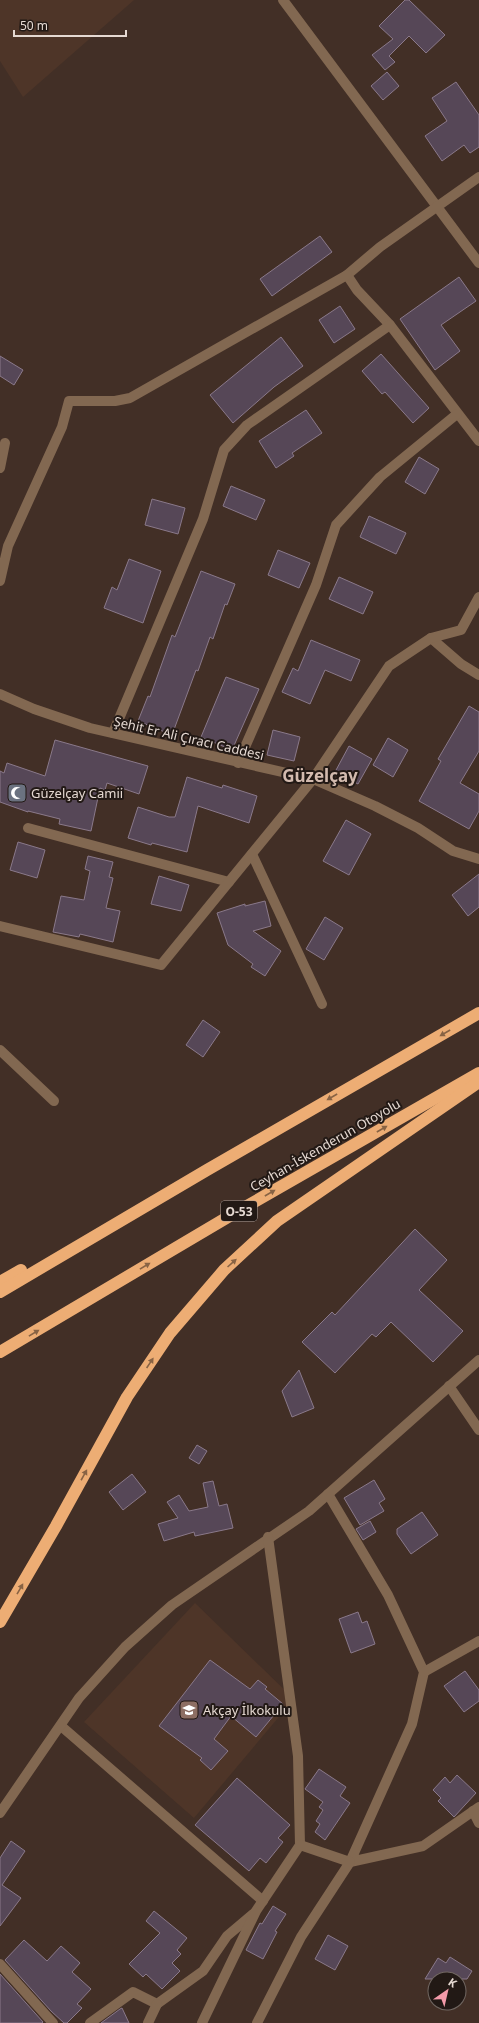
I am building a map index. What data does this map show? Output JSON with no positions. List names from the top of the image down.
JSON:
{
  "streets": {
    "highway": ["Ceyhan-İskenderun Otoyolu", "O-53"],
    "street": ["Şehit Er Ali Çıracı Caddesi"]
  },
  "districts": ["Güzelçay"],
  "places": {
    "mosque": ["Güzelçay Camii"],
    "school or university": ["Akçay İlkokulu"]
  },
  "scale_bar": "50 m",
  "north": "top right"
}
